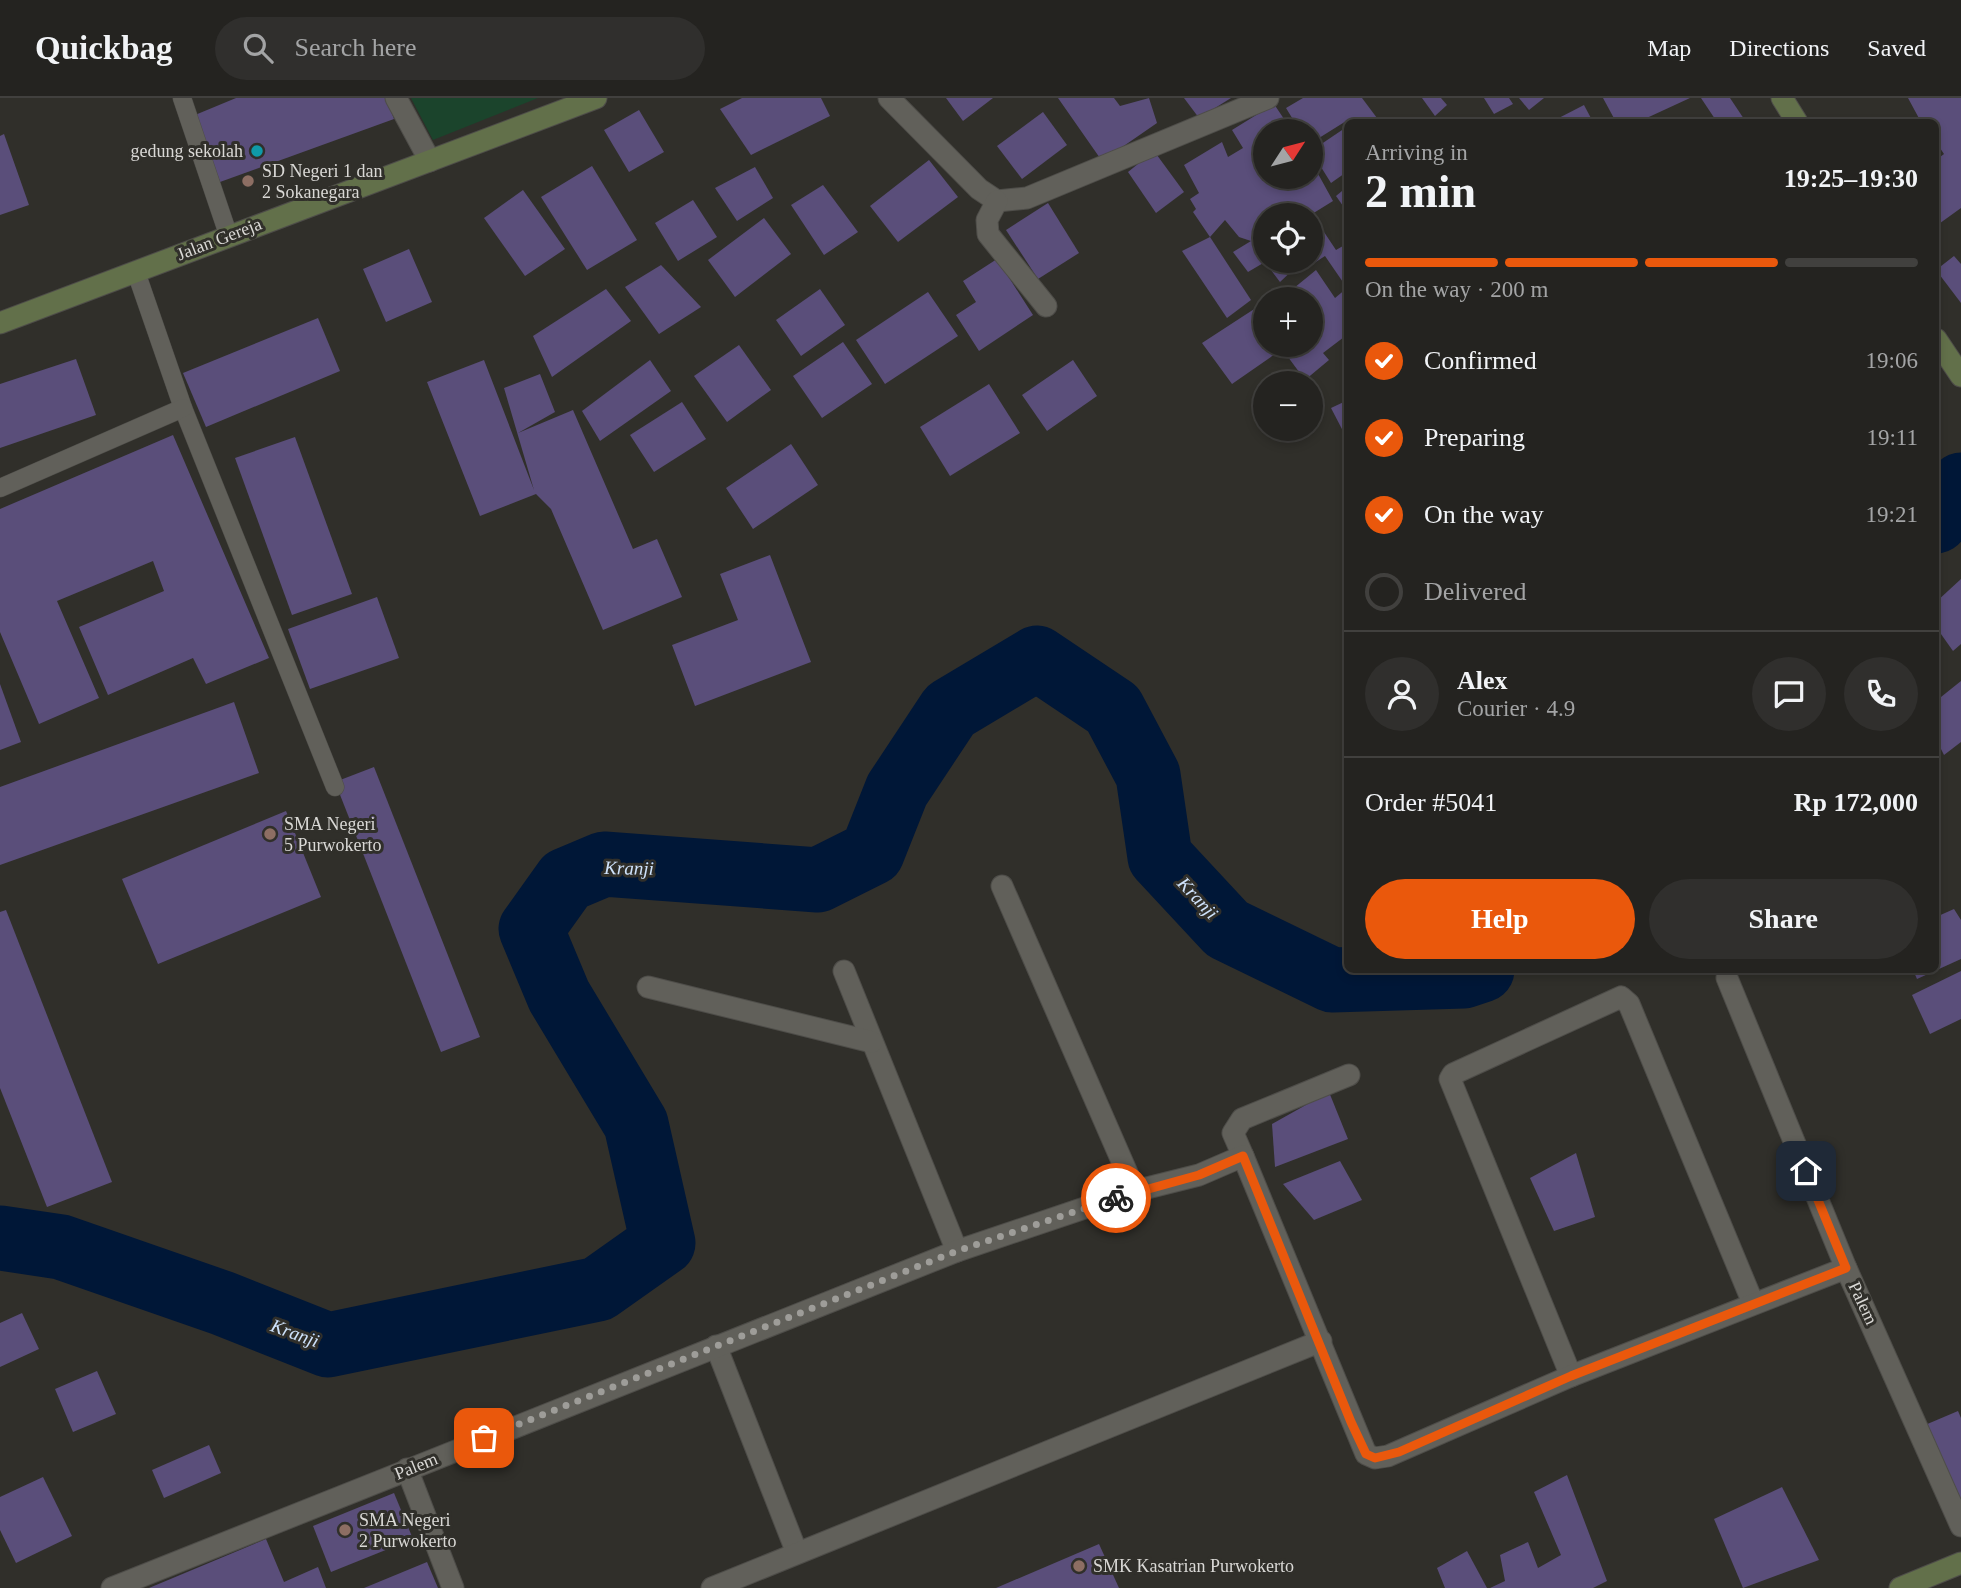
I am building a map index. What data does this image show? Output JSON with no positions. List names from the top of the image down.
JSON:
{
  "streets": {
    "street": ["Jalan Gereja", "Palem"]
  },
  "water": ["Kranji"],
  "places": [
    "gedung sekolah",
    "SD Negeri 1 dan 2 Sokanegara",
    "SMA Negeri 5 Purwokerto",
    "SMA Negeri 2 Purwokerto",
    "SMK Kasatrian Purwokerto"
  ],
  "north": "top right",
  "page": {
    "header": "Quickbag",
    "search": "Search here",
    "nav": ["Map", "Directions", "Saved"],
    "map_buttons": ["+", "−"],
    "heading": ["2 min", "Arriving in", "19:25–19:30"],
    "panel": [
      "Alex",
      "Courier · 4.9",
      "Order #5041",
      "Rp 172,000"
    ],
    "bar": "On the way · 200 m",
    "list": [
      ["Confirmed", "19:06"],
      ["Preparing", "19:11"],
      ["On the way", "19:21"],
      "Delivered"
    ],
    "buttons": ["Help", "Share"]
  }
}
